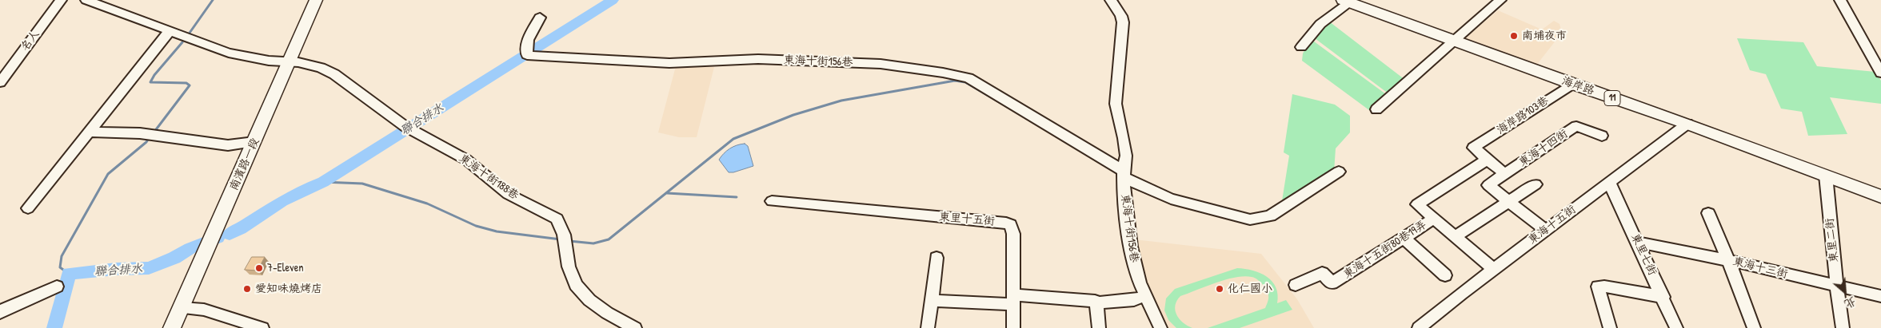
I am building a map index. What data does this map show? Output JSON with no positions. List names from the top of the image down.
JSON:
{
  "streets": {
    "main road": ["海岸路", "11", "南濱路一段"],
    "street": [
      "名人",
      "東海十街156巷",
      "海岸路103巷",
      "東海十四街",
      "東海十街188巷",
      "東里十五街",
      "東海十五街",
      "東里二街",
      "東海十五街80巷19弄",
      "東里七街",
      "東海十三街"
    ]
  },
  "crossings": [
    ["海岸路", "海岸路103巷"],
    ["海岸路", "東海十五街"],
    ["海岸路", "東里二街"],
    ["南濱路一段", "東海十街188巷"],
    ["東海十五街", "東里七街"],
    ["東里二街", "東海十三街"],
    ["東里七街", "東海十三街"]
  ],
  "water": ["聯合排水"],
  "places": [
    "南埔夜市",
    "7-Eleven",
    "愛知味燒烤店",
    "化仁國小"
  ],
  "north": "bottom right"
}
